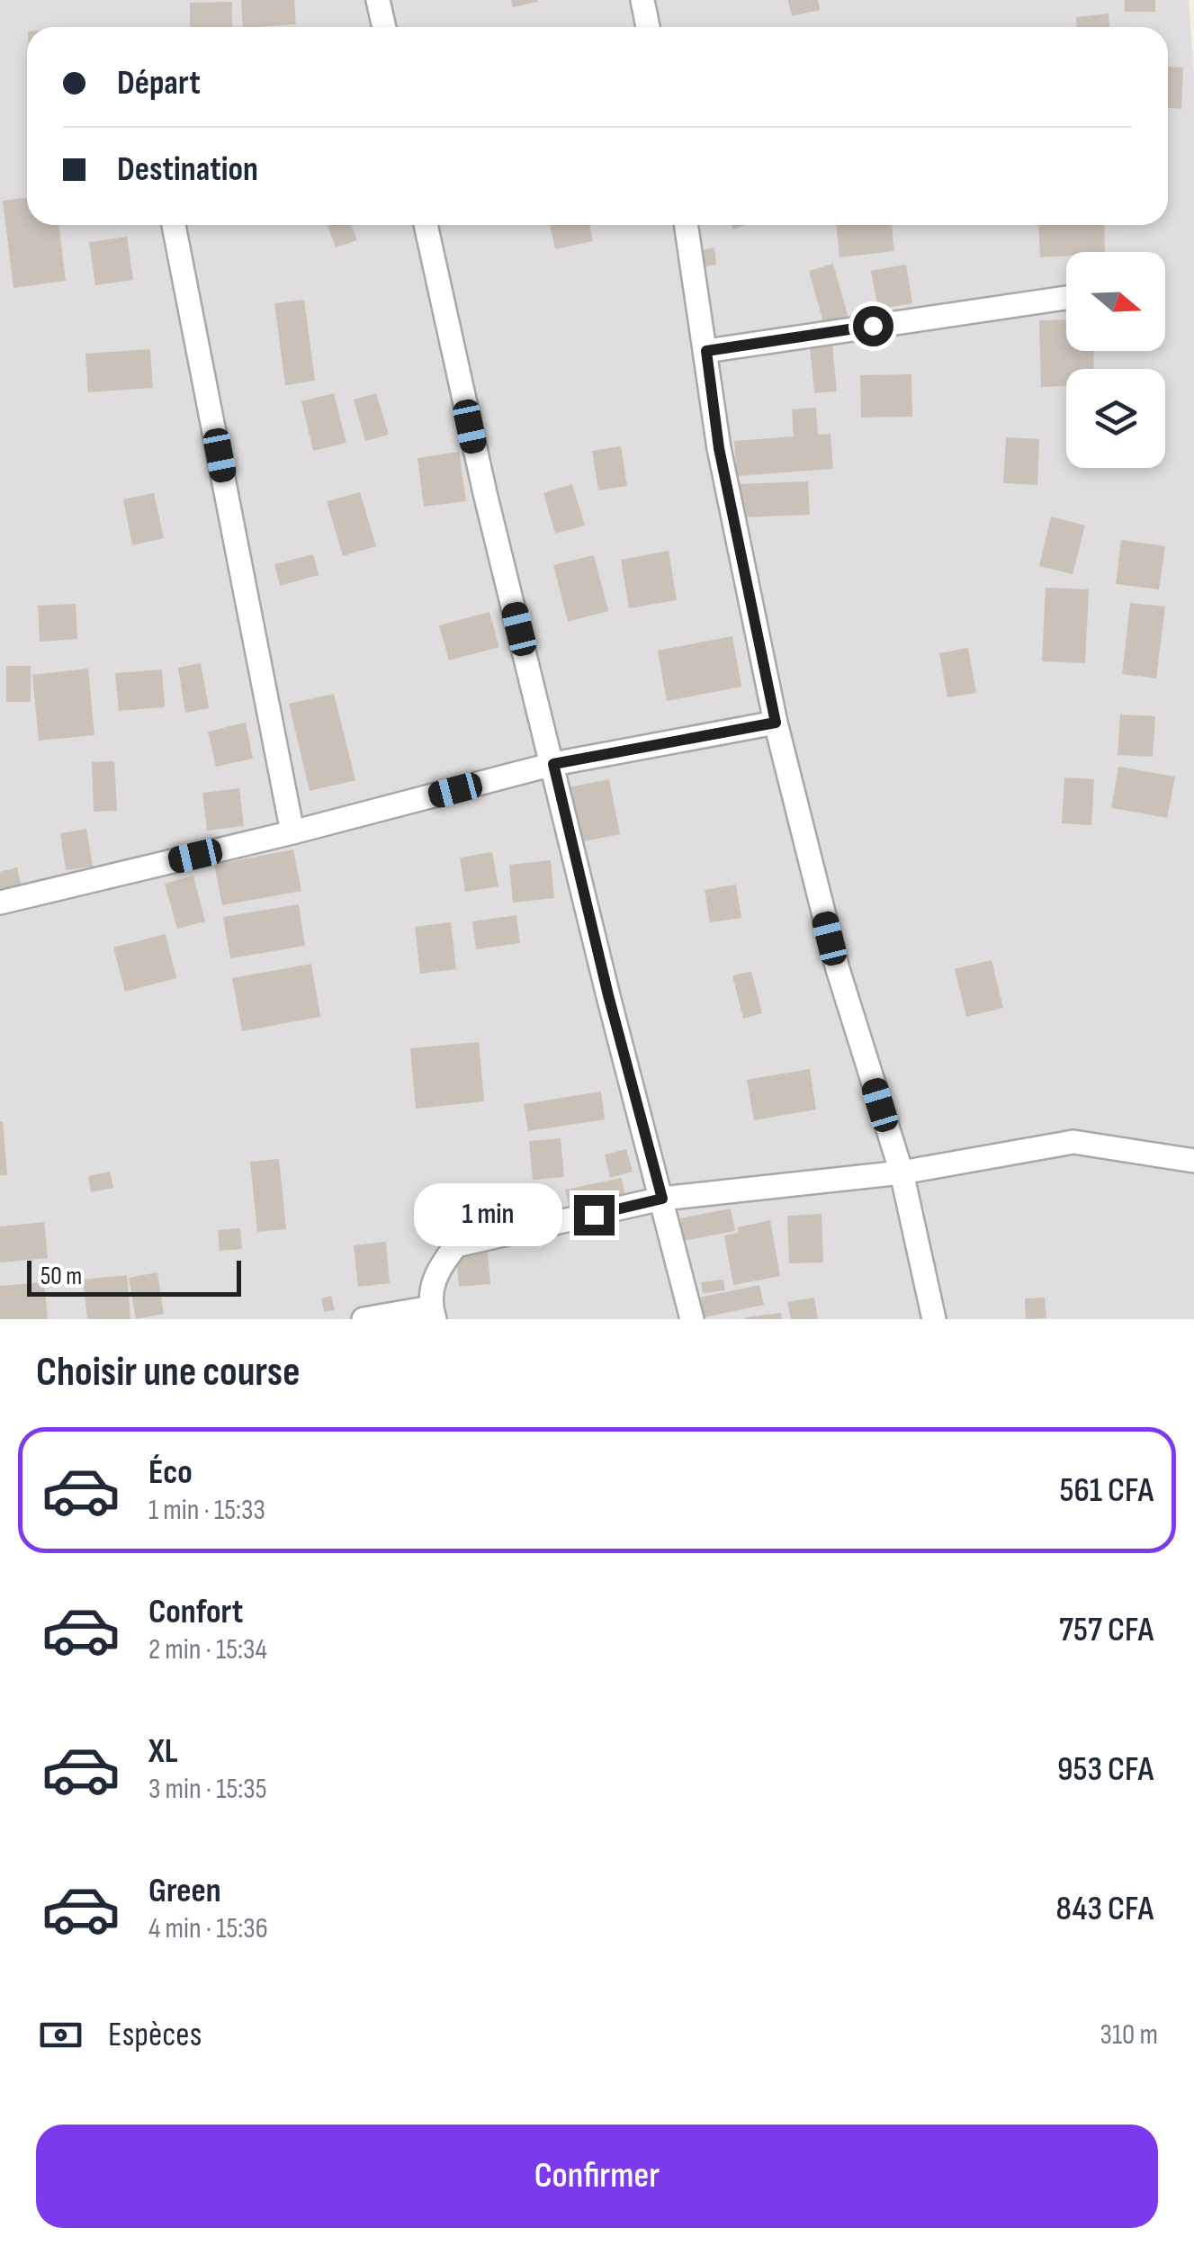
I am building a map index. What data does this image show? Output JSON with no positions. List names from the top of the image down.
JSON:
{
  "scale_bar": "50 m",
  "north": "right",
  "page": {
    "banner": ["Départ", "Destination"],
    "bubble": "1 min",
    "scale": "50 m",
    "heading": "Choisir une course",
    "list": [
      {
        "name": "Éco",
        "note": "1 min · 15:33",
        "value": "561 CFA"
      },
      {
        "name": "Confort",
        "note": "2 min · 15:34",
        "value": "757 CFA"
      },
      {
        "name": "XL",
        "note": "3 min · 15:35",
        "value": "953 CFA"
      },
      {
        "name": "Green",
        "note": "4 min · 15:36",
        "value": "843 CFA"
      }
    ],
    "pay": ["Espèces", "310 m"],
    "buttons": "Confirmer"
  }
}
